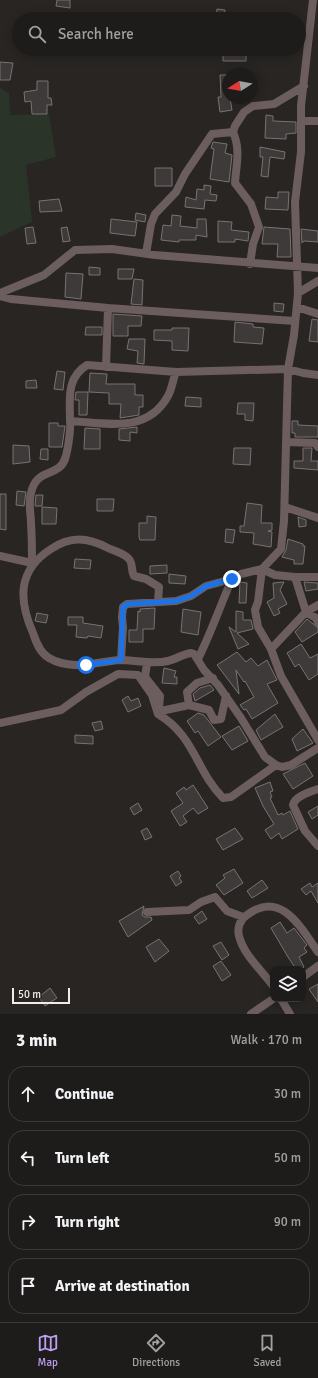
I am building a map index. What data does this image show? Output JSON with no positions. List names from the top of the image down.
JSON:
{
  "scale_bar": "50 m",
  "north": "left",
  "page": {
    "search": "Search here",
    "scale": "50 m",
    "heading": ["3 min", "Walk · 170 m"],
    "list": [
      ["Continue", "30 m"],
      ["Turn left", "50 m"],
      ["Turn right", "90 m"],
      "Arrive at destination"
    ],
    "nav": ["Map", "Directions", "Saved"]
  }
}
